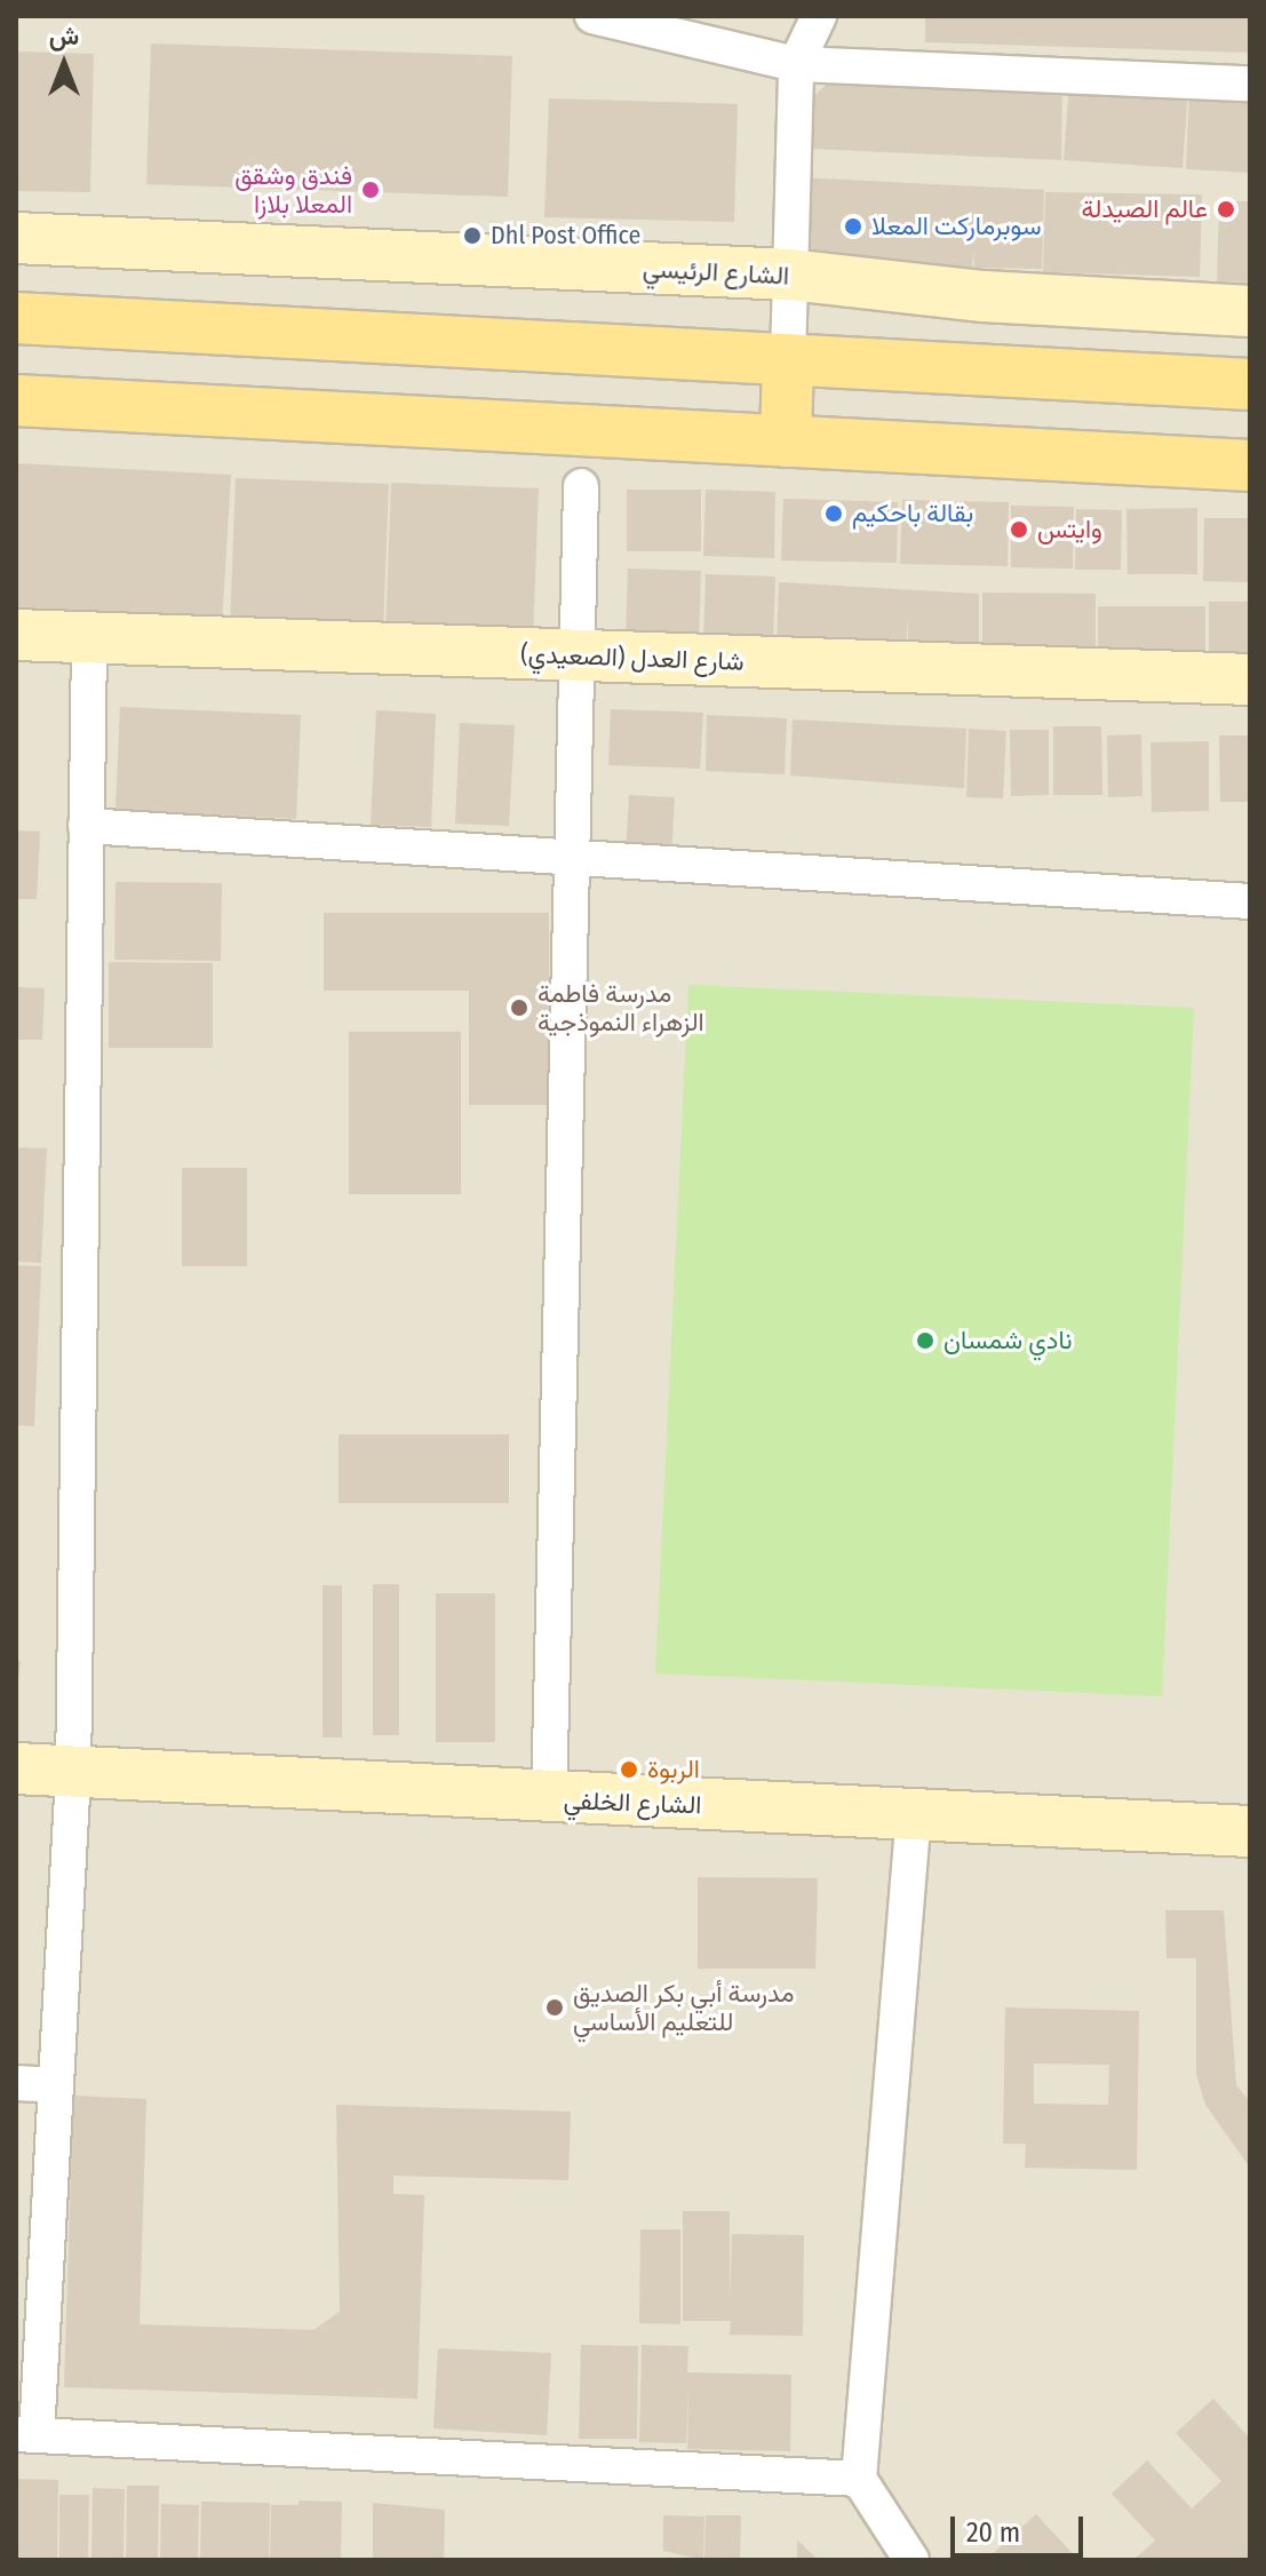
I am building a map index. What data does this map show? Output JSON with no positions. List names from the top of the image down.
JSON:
{
  "streets": {
    "street": ["الشارع الرئيسي", "شارع العدل (الصعيدي)", "الشارع الخلفي"]
  },
  "places": [
    "فندق وشقق المعلا بلازا",
    "عالم الصيدلة",
    "سوبرماركت المعلا",
    "Dhl Post Office",
    "بقالة باحكيم",
    "وايتس",
    "مدرسة فاطمة الزهراء النموذجية",
    "نادي شمسان",
    "الربوة",
    "مدرسة أبي بكر الصديق للتعليم الأساسي"
  ],
  "scale_bar": "20 m",
  "north": "top"
}
